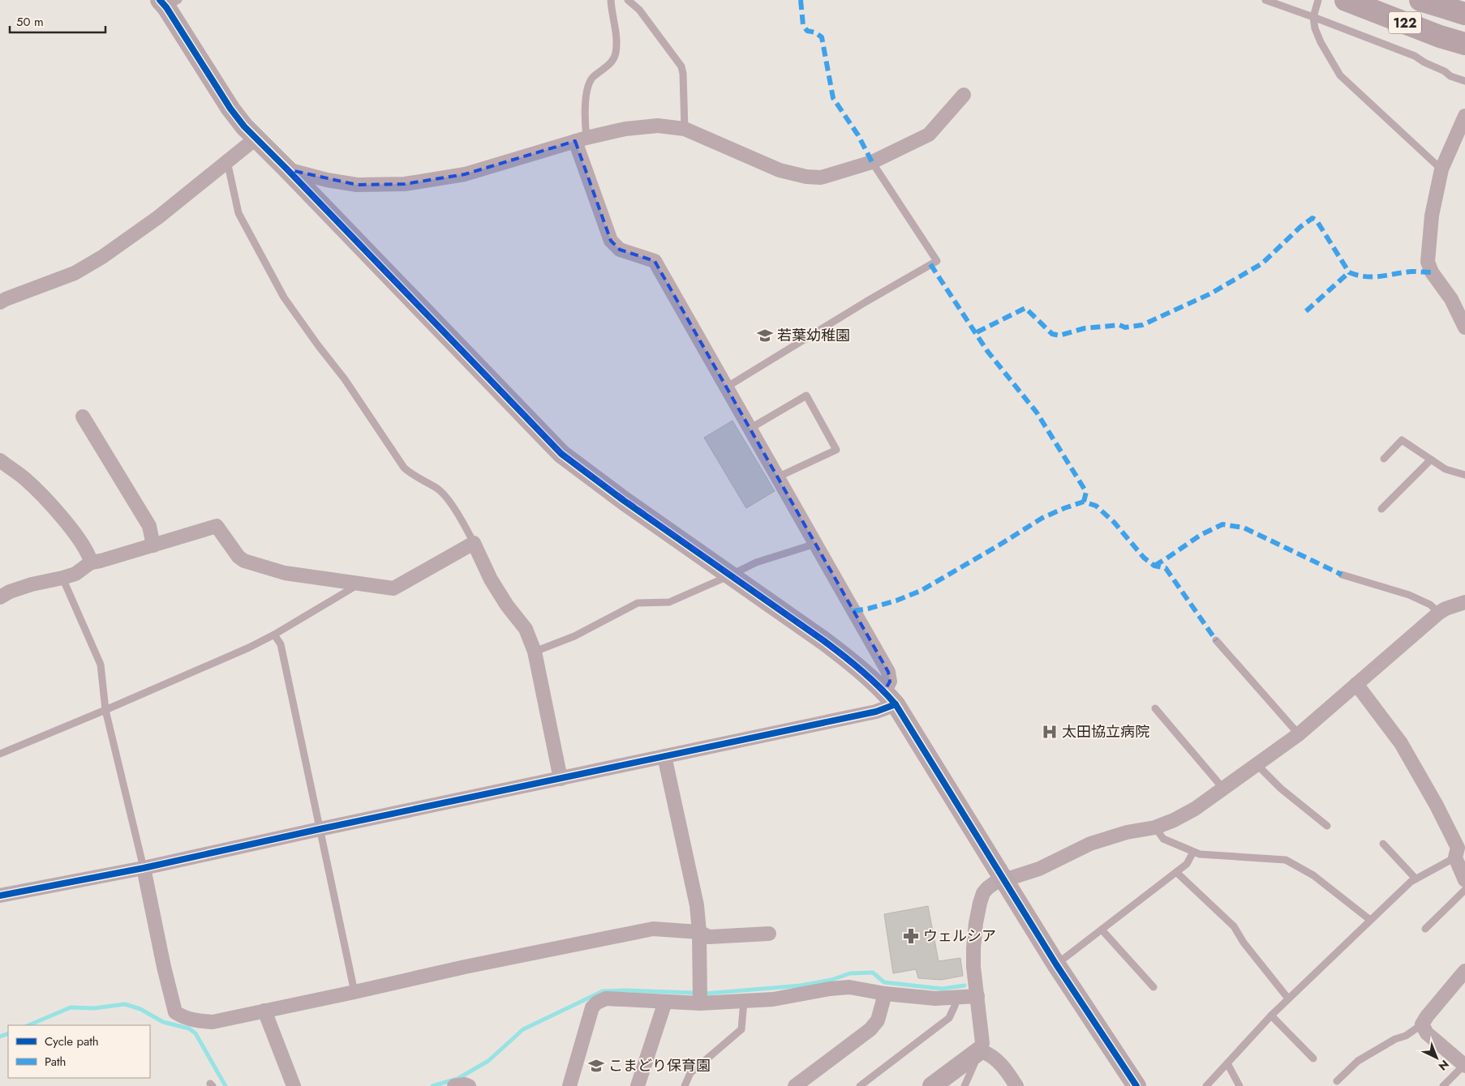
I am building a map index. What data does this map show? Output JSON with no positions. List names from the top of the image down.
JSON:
{
  "streets": {
    "highway": ["122"]
  },
  "places": {
    "school or university": ["若葉幼稚園", "こまどり保育園"],
    "hospital": ["太田協立病院"],
    "pharmacy": ["ウェルシア"]
  },
  "legend": ["Cycle path", "Path"],
  "scale_bar": "50 m",
  "north": "bottom right"
}
